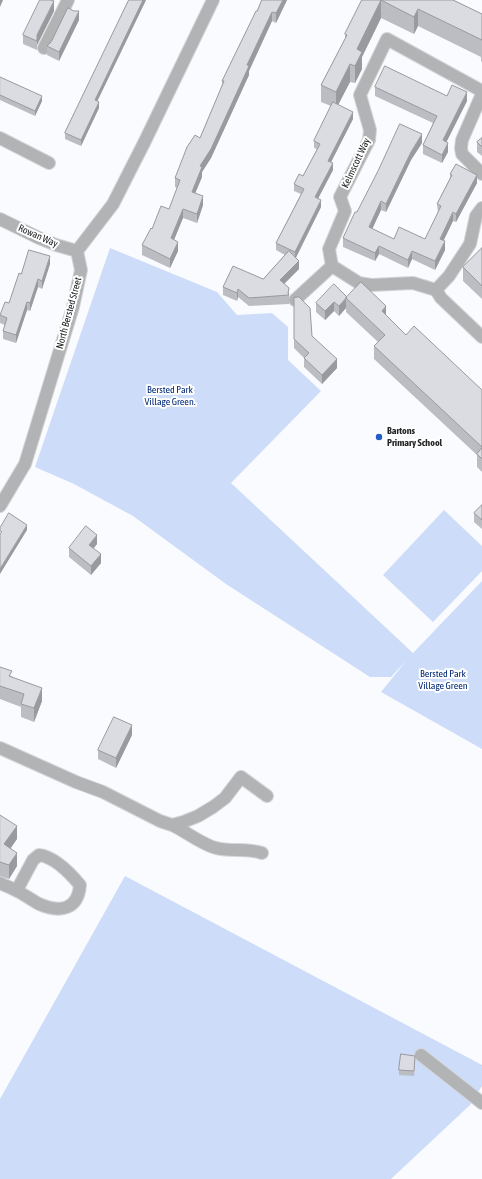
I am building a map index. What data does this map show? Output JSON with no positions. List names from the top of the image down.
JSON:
{
  "streets": {
    "street": ["Kelmscott Way", "Rowan Way", "North Bersted Street"]
  },
  "crossings": [
    ["Rowan Way", "North Bersted Street"]
  ],
  "parks": ["Bersted Park Village Green.", "Bersted Park Village Green"],
  "places": ["Bartons Primary School"]
}
